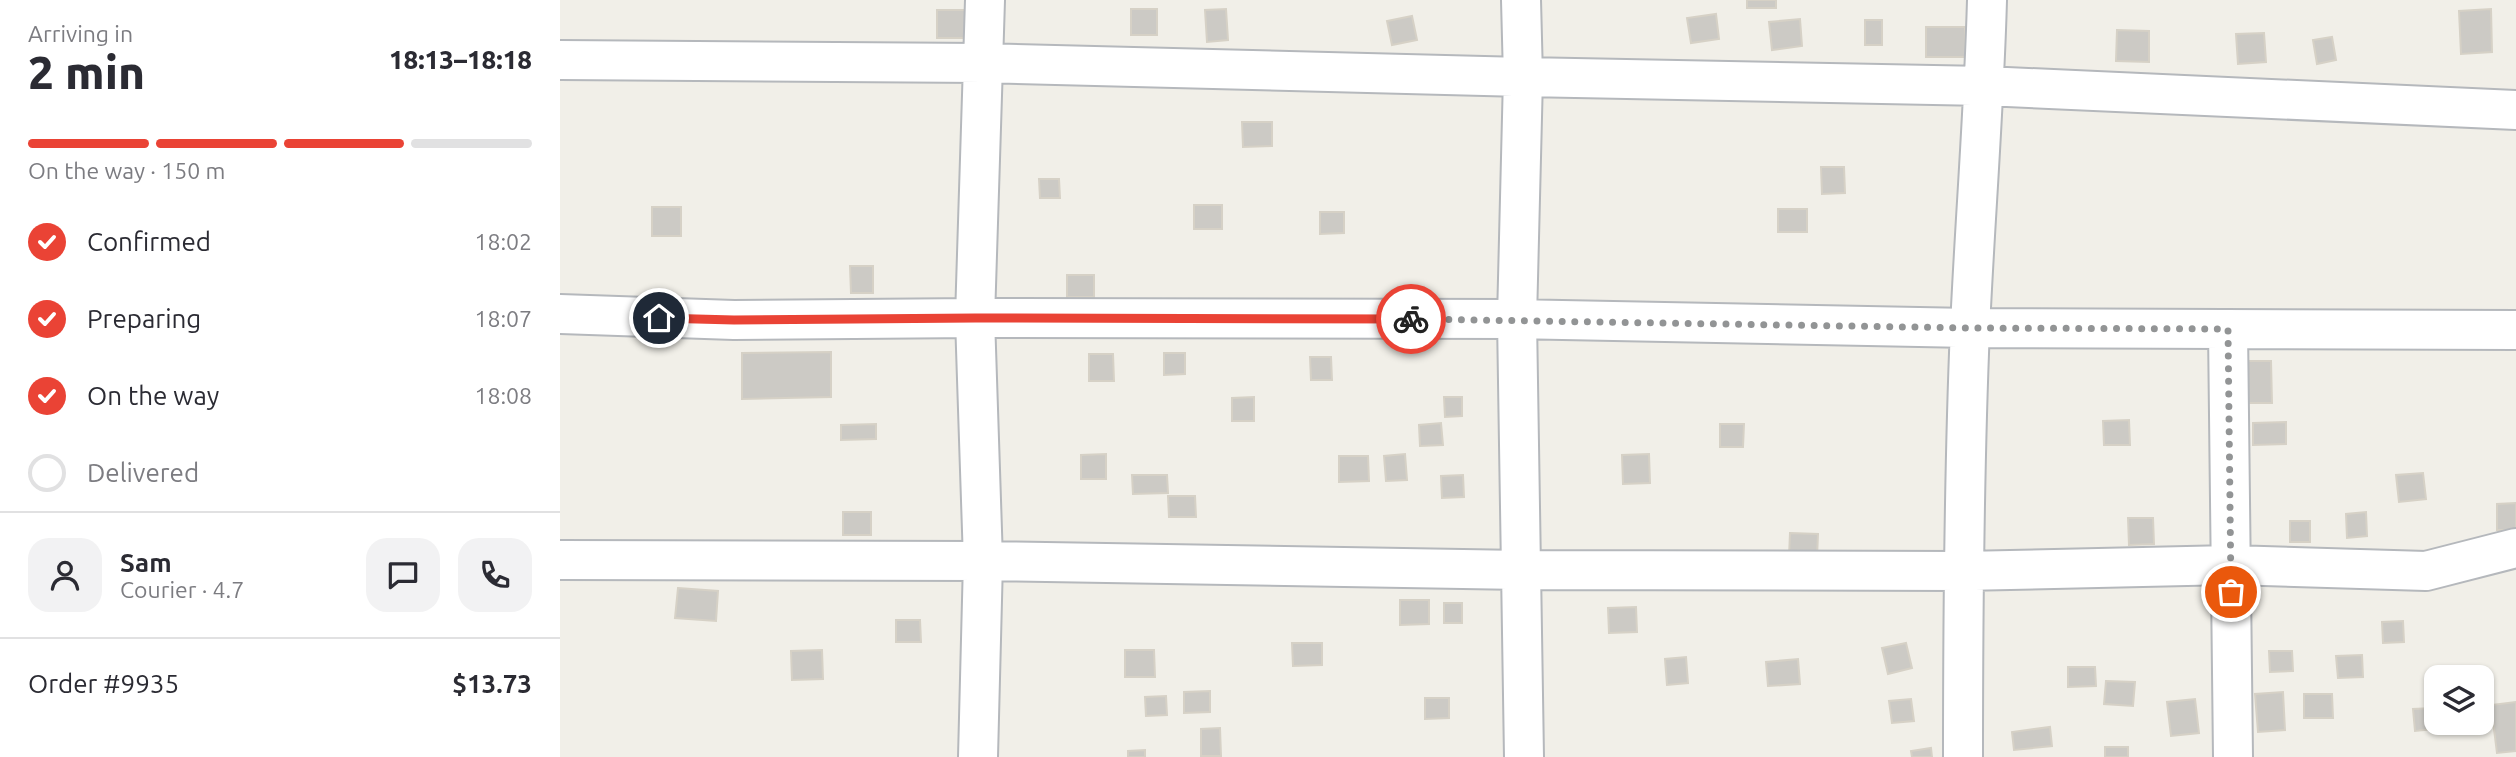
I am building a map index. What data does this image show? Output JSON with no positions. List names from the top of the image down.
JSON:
{
  "page": {
    "heading": ["2 min", "Arriving in", "18:13–18:18"],
    "panel": [
      "Sam",
      "Courier · 4.7",
      "Order #9935",
      "$13.73"
    ],
    "bar": "On the way · 150 m",
    "list": [
      ["Confirmed", "18:02"],
      ["Preparing", "18:07"],
      ["On the way", "18:08"],
      "Delivered"
    ]
  }
}
